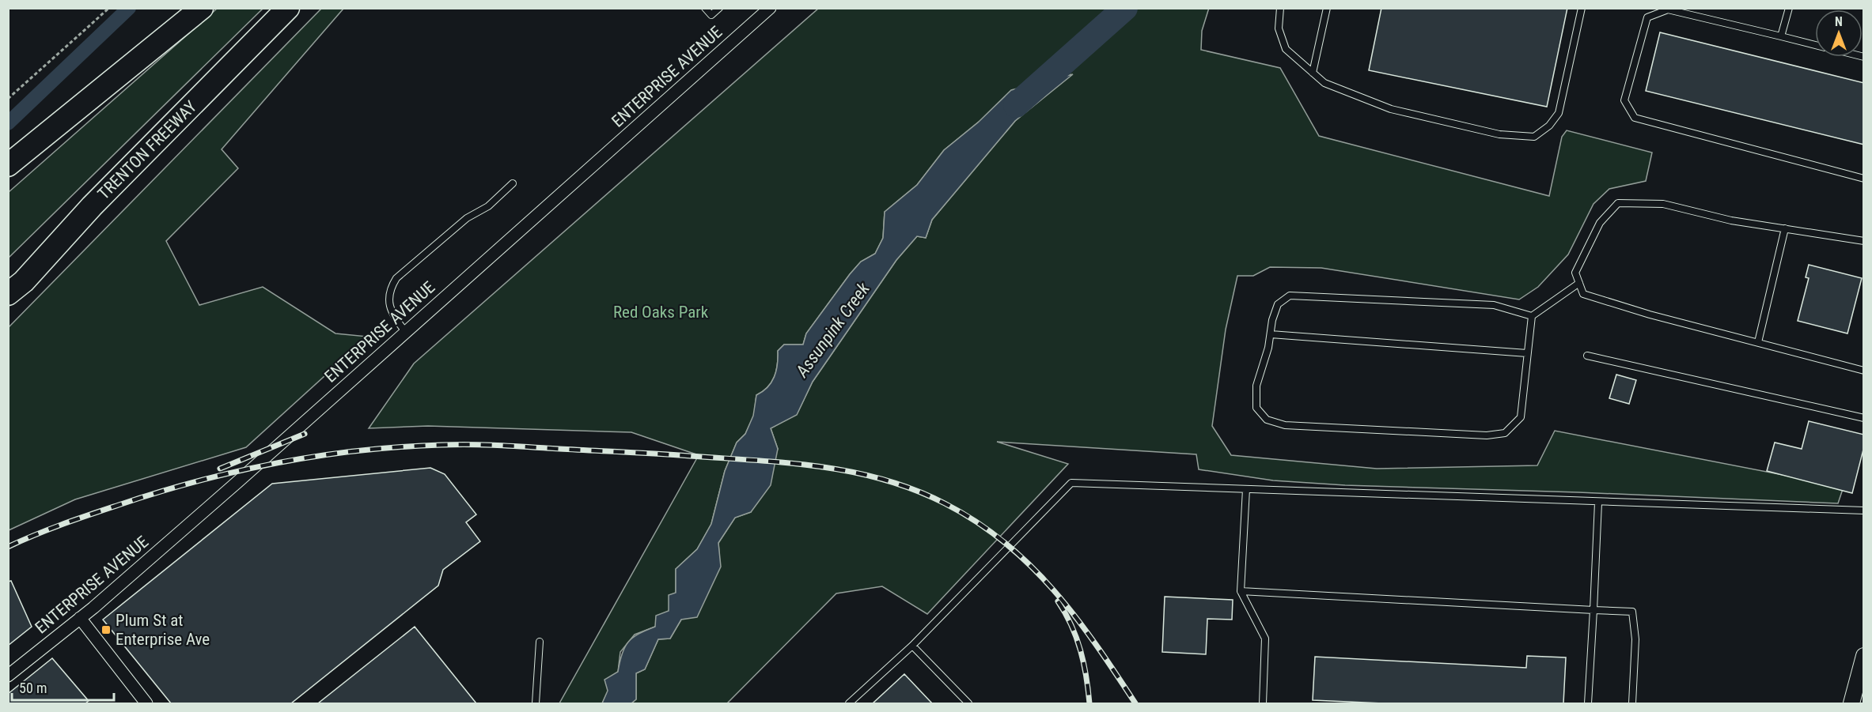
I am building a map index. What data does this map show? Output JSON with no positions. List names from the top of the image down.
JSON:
{
  "streets": {
    "highway": ["TRENTON FREEWAY"],
    "street": ["ENTERPRISE AVENUE"]
  },
  "water": ["Assunpink Creek"],
  "parks": ["Red Oaks Park"],
  "places": {
    "transit": ["Plum St at Enterprise Ave"]
  },
  "scale_bar": "50 m",
  "north": "top"
}
